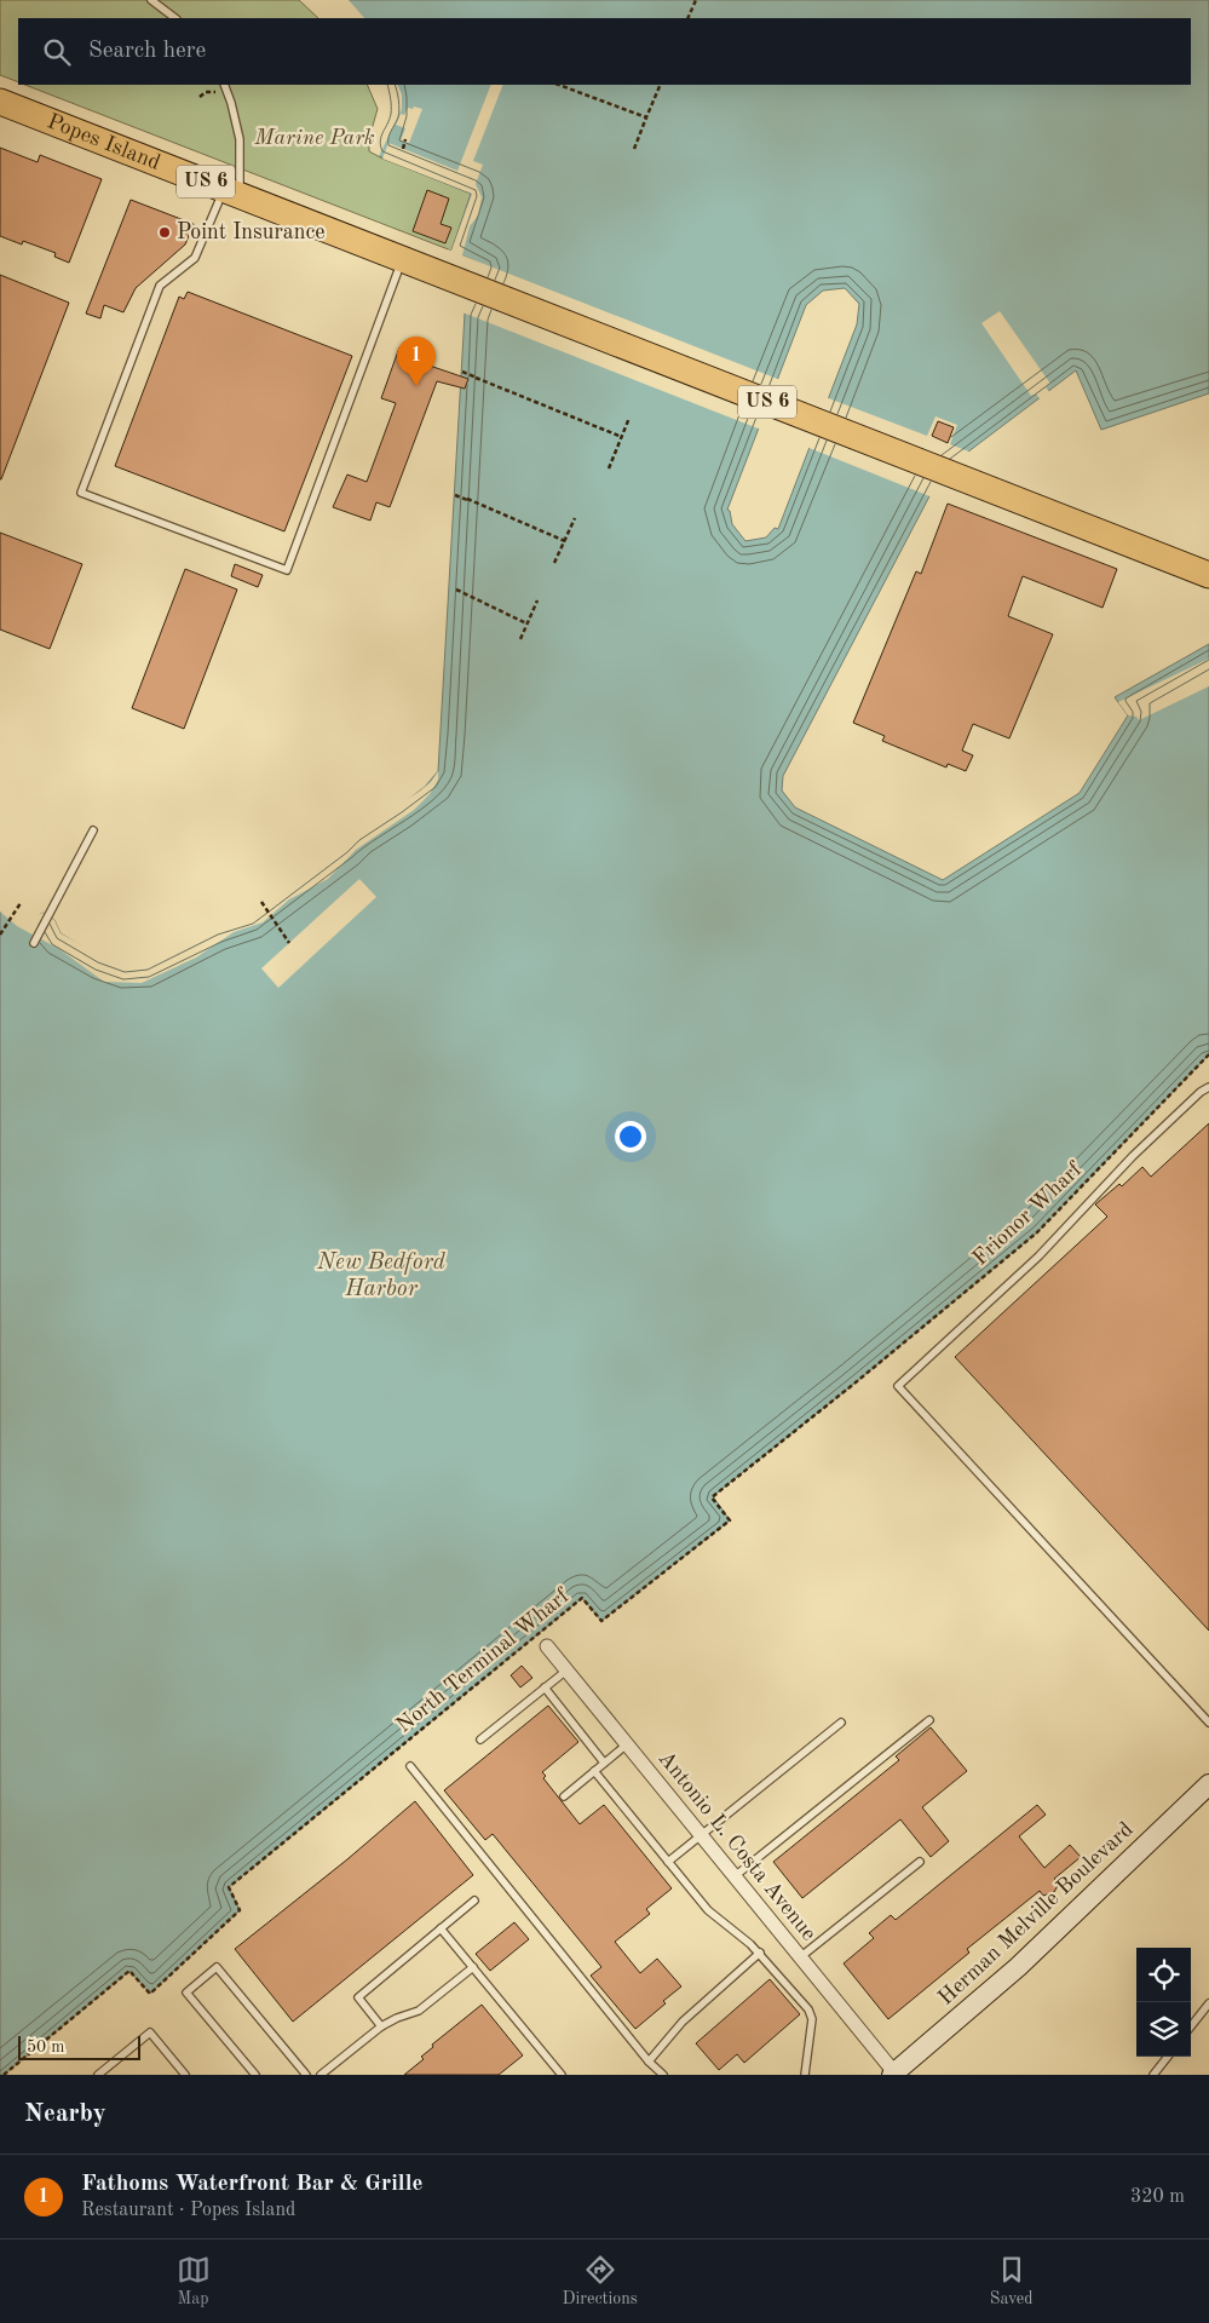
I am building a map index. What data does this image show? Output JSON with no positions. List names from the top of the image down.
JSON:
{
  "streets": {
    "highway": ["Popes Island", "US 6"],
    "street": ["Antonio L. Costa Avenue", "Herman Melville Boulevard"],
    "path": ["Frionor Wharf", "North Terminal Wharf"]
  },
  "crossings": [
    ["Popes Island", "US 6"],
    ["Frionor Wharf", "North Terminal Wharf"],
    ["Antonio L. Costa Avenue", "Herman Melville Boulevard"]
  ],
  "water": ["New Bedford Harbor"],
  "parks": ["Marine Park"],
  "places": ["Point Insurance"],
  "scale_bar": "50 m",
  "page": {
    "search": "Search here",
    "pins": "1",
    "scale": "50 m",
    "heading": "Nearby",
    "list": [
      {
        "mark": "1",
        "name": "Fathoms Waterfront Bar & Grille",
        "note": "Restaurant · Popes Island",
        "value": "320 m"
      }
    ],
    "nav": ["Map", "Directions", "Saved"]
  }
}
